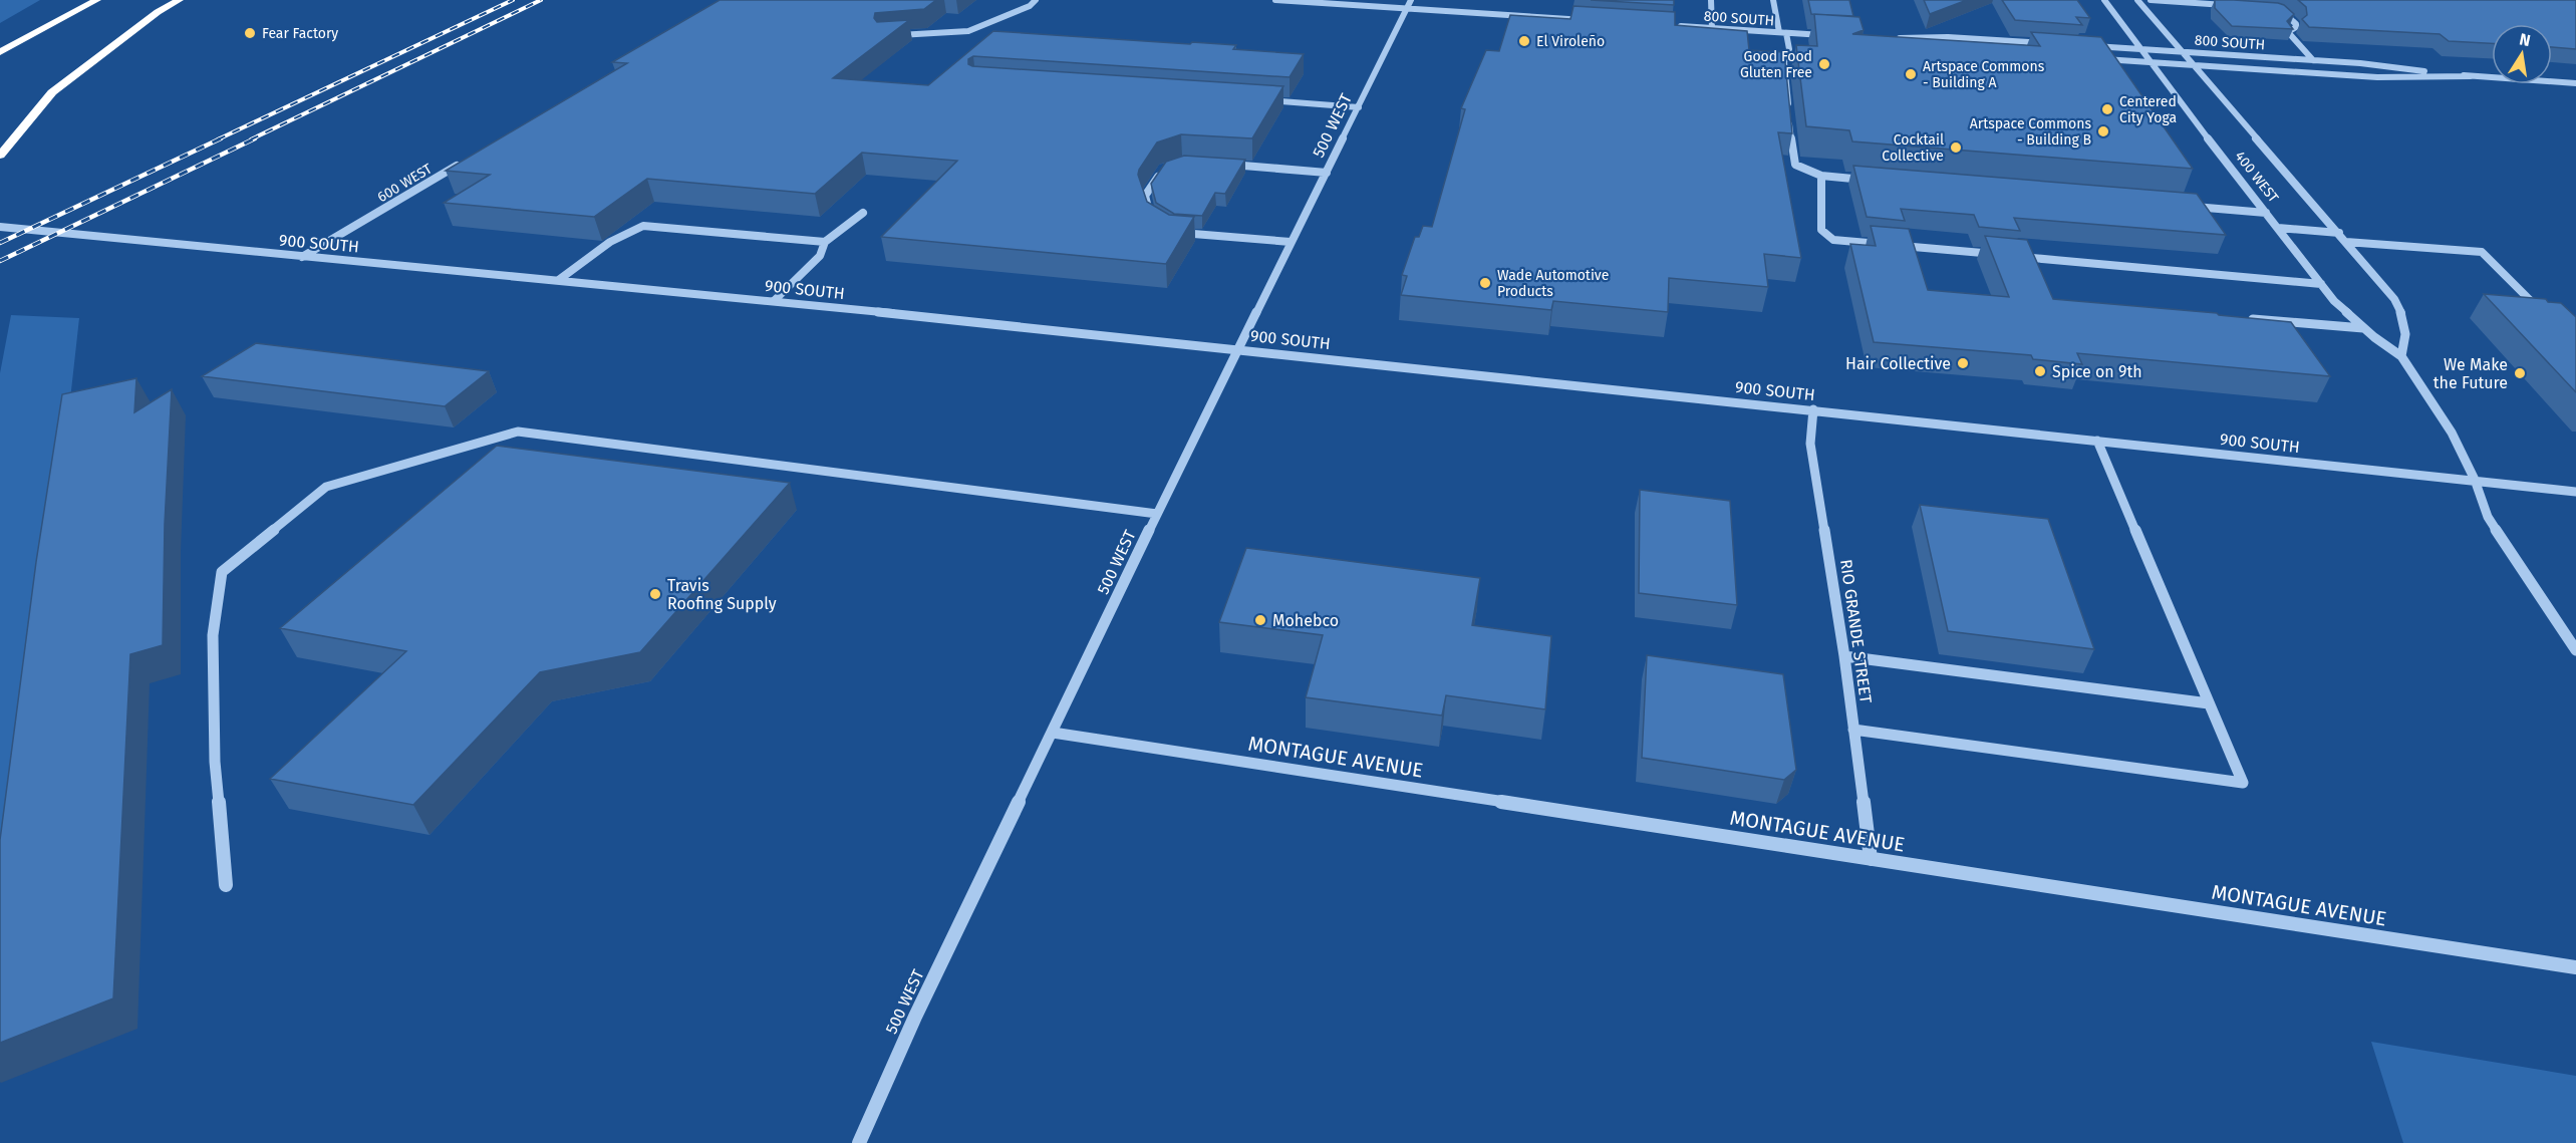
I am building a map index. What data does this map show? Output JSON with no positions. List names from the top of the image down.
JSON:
{
  "streets": {
    "street": [
      "800 SOUTH",
      "500 WEST",
      "400 WEST",
      "600 WEST",
      "900 SOUTH",
      "RIO GRANDE STREET",
      "MONTAGUE AVENUE"
    ]
  },
  "crossings": [
    ["800 SOUTH", "400 WEST"],
    ["500 WEST", "900 SOUTH"],
    ["500 WEST", "MONTAGUE AVENUE"],
    ["400 WEST", "900 SOUTH"],
    ["600 WEST", "900 SOUTH"],
    ["900 SOUTH", "RIO GRANDE STREET"],
    ["RIO GRANDE STREET", "MONTAGUE AVENUE"]
  ],
  "places": [
    "Fear Factory",
    "El Viroleño",
    "Good Food Gluten Free",
    "Artspace Commons - Building A",
    "Centered City Yoga",
    "Artspace Commons - Building B",
    "Cocktail Collective",
    "Wade Automotive Products",
    "Hair Collective",
    "Spice on 9th",
    "We Make the Future",
    "Travis Roofing Supply",
    "Mohebco"
  ],
  "north": "top"
}
